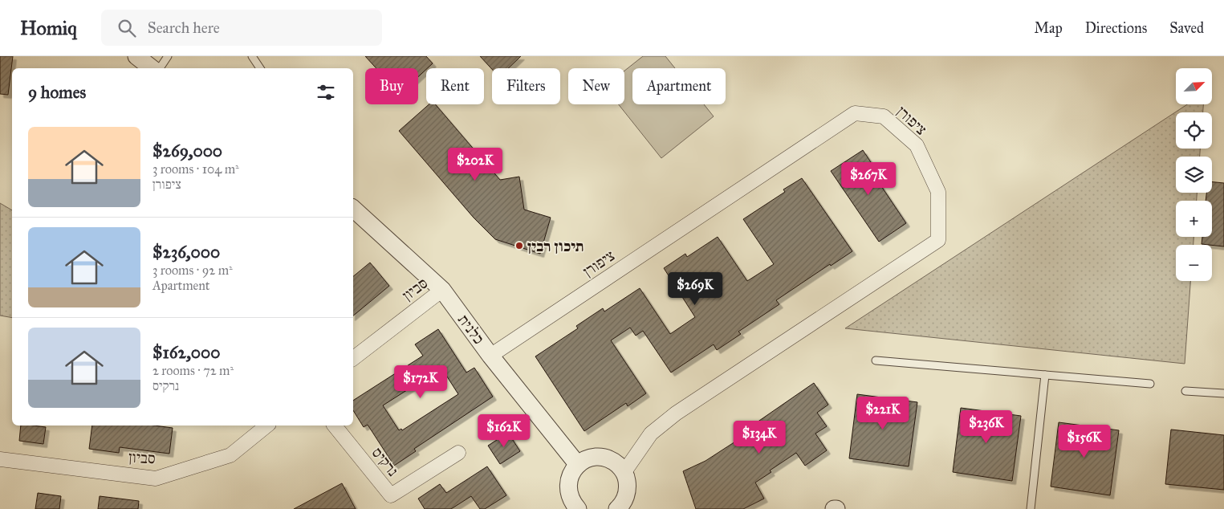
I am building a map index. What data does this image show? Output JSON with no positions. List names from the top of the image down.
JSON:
{
  "streets": {
    "street": [
      "ציפורן",
      "סביון",
      "כלנית",
      "נרקיס"
    ]
  },
  "crossings": [
    ["ציפורן", "כלנית"],
    ["סביון", "כלנית"]
  ],
  "places": ["תיכון רבין"],
  "north": "top right",
  "page": {
    "header": "Homiq",
    "search": "Search here",
    "nav": ["Map", "Directions", "Saved"],
    "map_buttons": ["+", "−"],
    "chip": [
      "Buy",
      "Rent",
      "Filters",
      "New",
      "Apartment"
    ],
    "heading": "9 homes",
    "list": [
      {
        "name": "$269,000",
        "note": "3 rooms · 104 m² · ציפורן"
      },
      {
        "name": "$236,000",
        "note": "3 rooms · 92 m² · Apartment"
      },
      {
        "name": "$162,000",
        "note": "2 rooms · 72 m² · נרקיס"
      }
    ],
    "price": [
      "$202K",
      "$267K",
      "$269K",
      "$172K",
      "$221K",
      "$236K",
      "$162K",
      "$134K",
      "$156K"
    ]
  }
}
